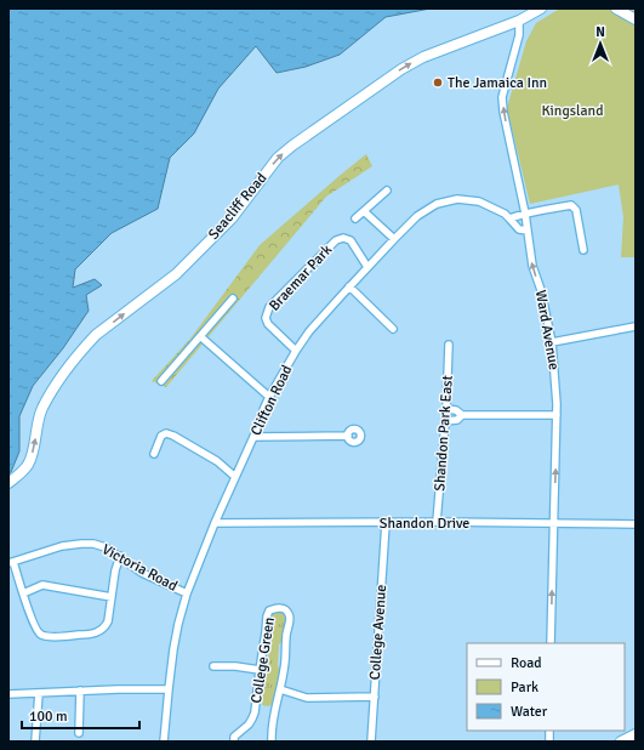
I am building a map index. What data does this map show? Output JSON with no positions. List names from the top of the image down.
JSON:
{
  "streets": {
    "street": [
      "Seacliff Road",
      "Braemar Park",
      "Ward Avenue",
      "Clifton Road",
      "Shandon Park East",
      "Shandon Drive",
      "Victoria Road",
      "College Avenue",
      "College Green"
    ]
  },
  "crossings": [
    ["Seacliff Road", "Ward Avenue"],
    ["Braemar Park", "Clifton Road"],
    ["Ward Avenue", "Clifton Road"],
    ["Ward Avenue", "Shandon Drive"],
    ["Clifton Road", "Shandon Drive"],
    ["Clifton Road", "Victoria Road"],
    ["Shandon Park East", "Shandon Drive"],
    ["Shandon Drive", "College Avenue"],
    ["College Avenue", "College Green"]
  ],
  "one_way": ["Seacliff Road", "Ward Avenue"],
  "parks": ["Kingsland"],
  "places": ["The Jamaica Inn"],
  "legend": ["Road", "Park", "Water"],
  "scale_bar": "100 m",
  "north": "top"
}
